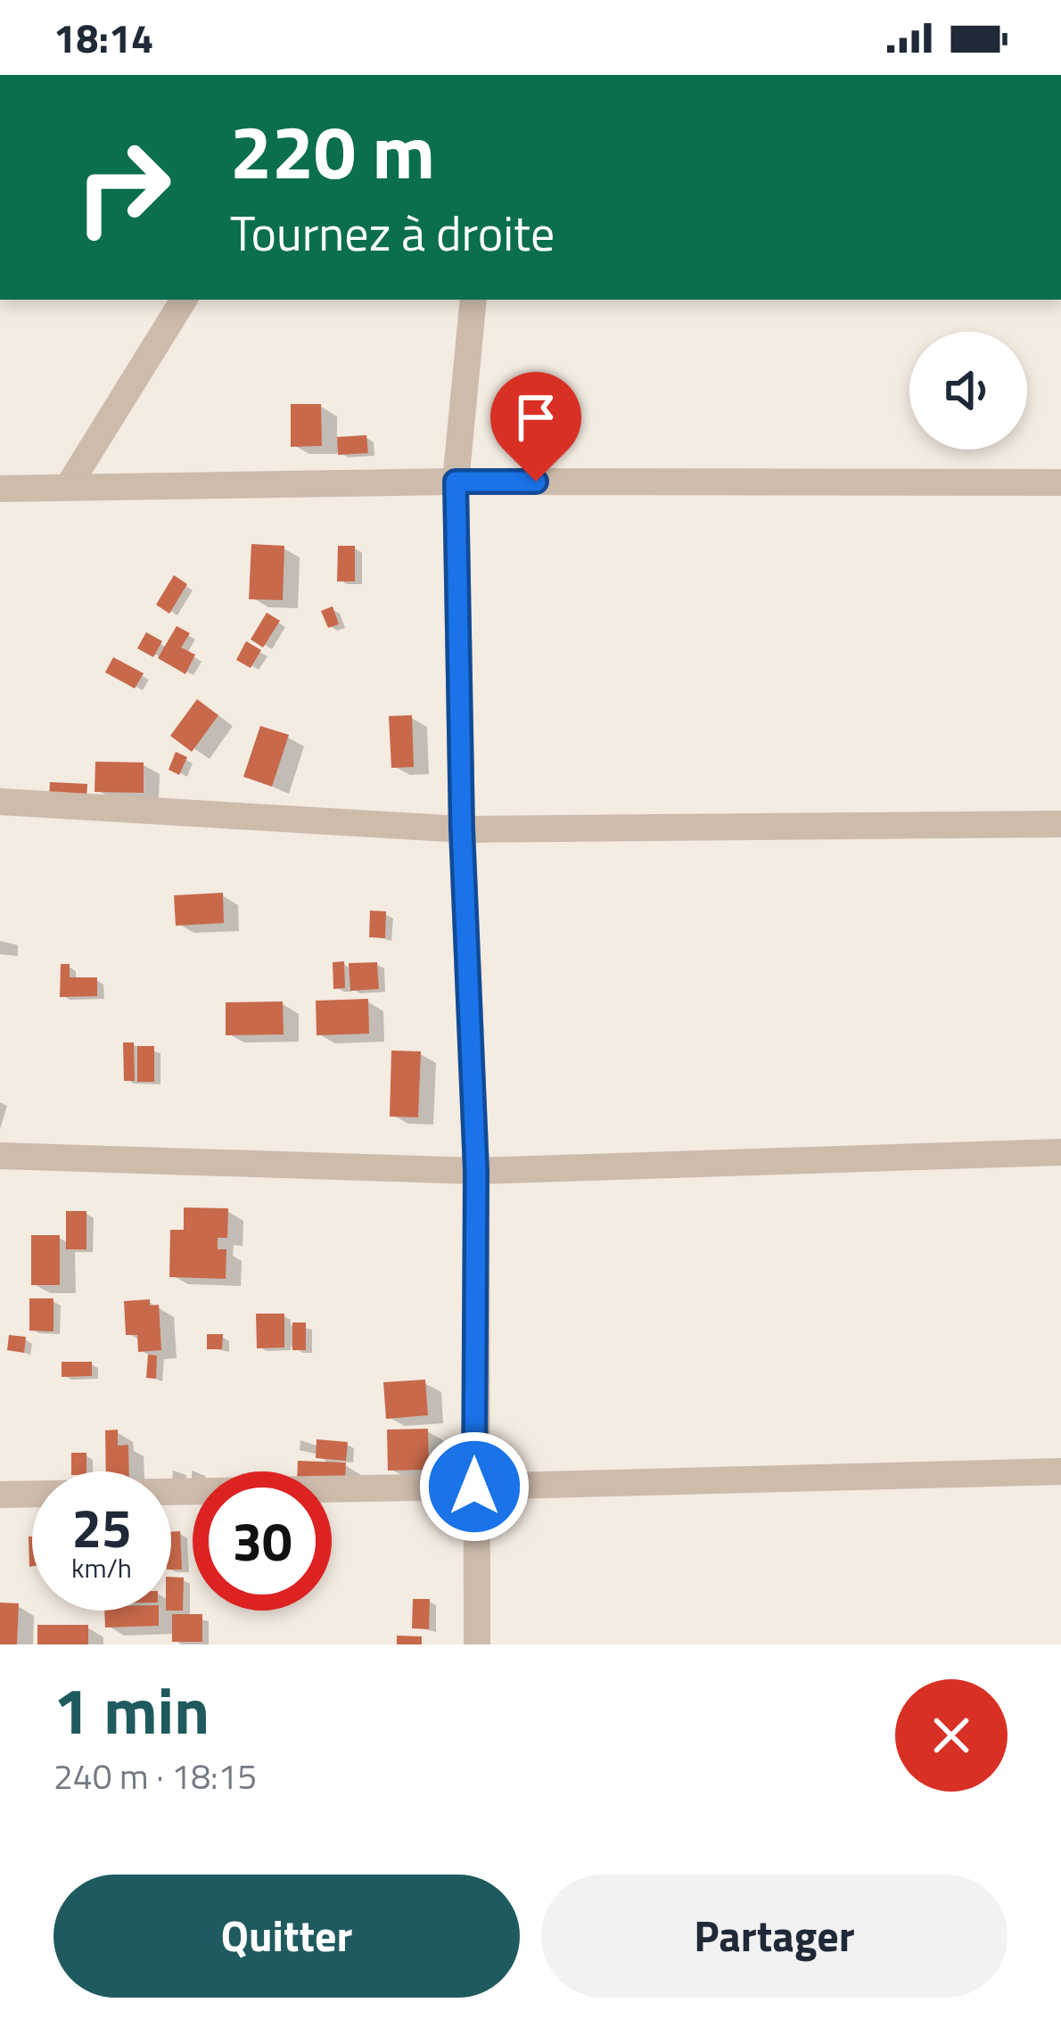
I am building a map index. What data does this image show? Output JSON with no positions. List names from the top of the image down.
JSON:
{
  "page": {
    "status": "18:14",
    "turn": ["220 m", "Tournez à droite"],
    "speed": "25 km/h",
    "limit": "30",
    "heading": ["1 min", "240 m · 18:15"],
    "buttons": ["Quitter", "Partager"]
  }
}
